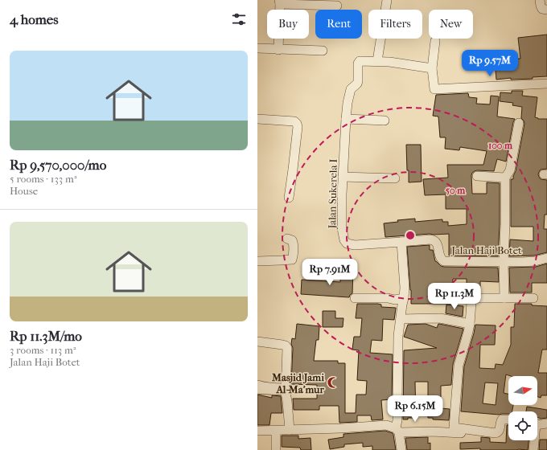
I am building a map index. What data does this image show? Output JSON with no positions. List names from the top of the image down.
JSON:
{
  "streets": {
    "street": ["Jalan Sukerela I", "Jalan Haji Botet"]
  },
  "crossings": [
    ["Jalan Sukerela I", "Jalan Haji Botet"]
  ],
  "places": {
    "mosque": ["Masjid Jami Al-Ma'mur"]
  },
  "north": "right",
  "page": {
    "heading": "4 homes",
    "chip": [
      "Buy",
      "Rent",
      "Filters",
      "New"
    ],
    "list": [
      {
        "name": "Rp 9,570,000/mo",
        "note": "5 rooms · 133 m² · House"
      },
      {
        "name": "Rp 11.3M/mo",
        "note": "3 rooms · 113 m² · Jalan Haji Botet"
      }
    ],
    "price": [
      "Rp 9.57M",
      "Rp 7.91M",
      "Rp 11.3M",
      "Rp 6.15M"
    ]
  },
  "rings": ["100 m", "50 m"]
}
